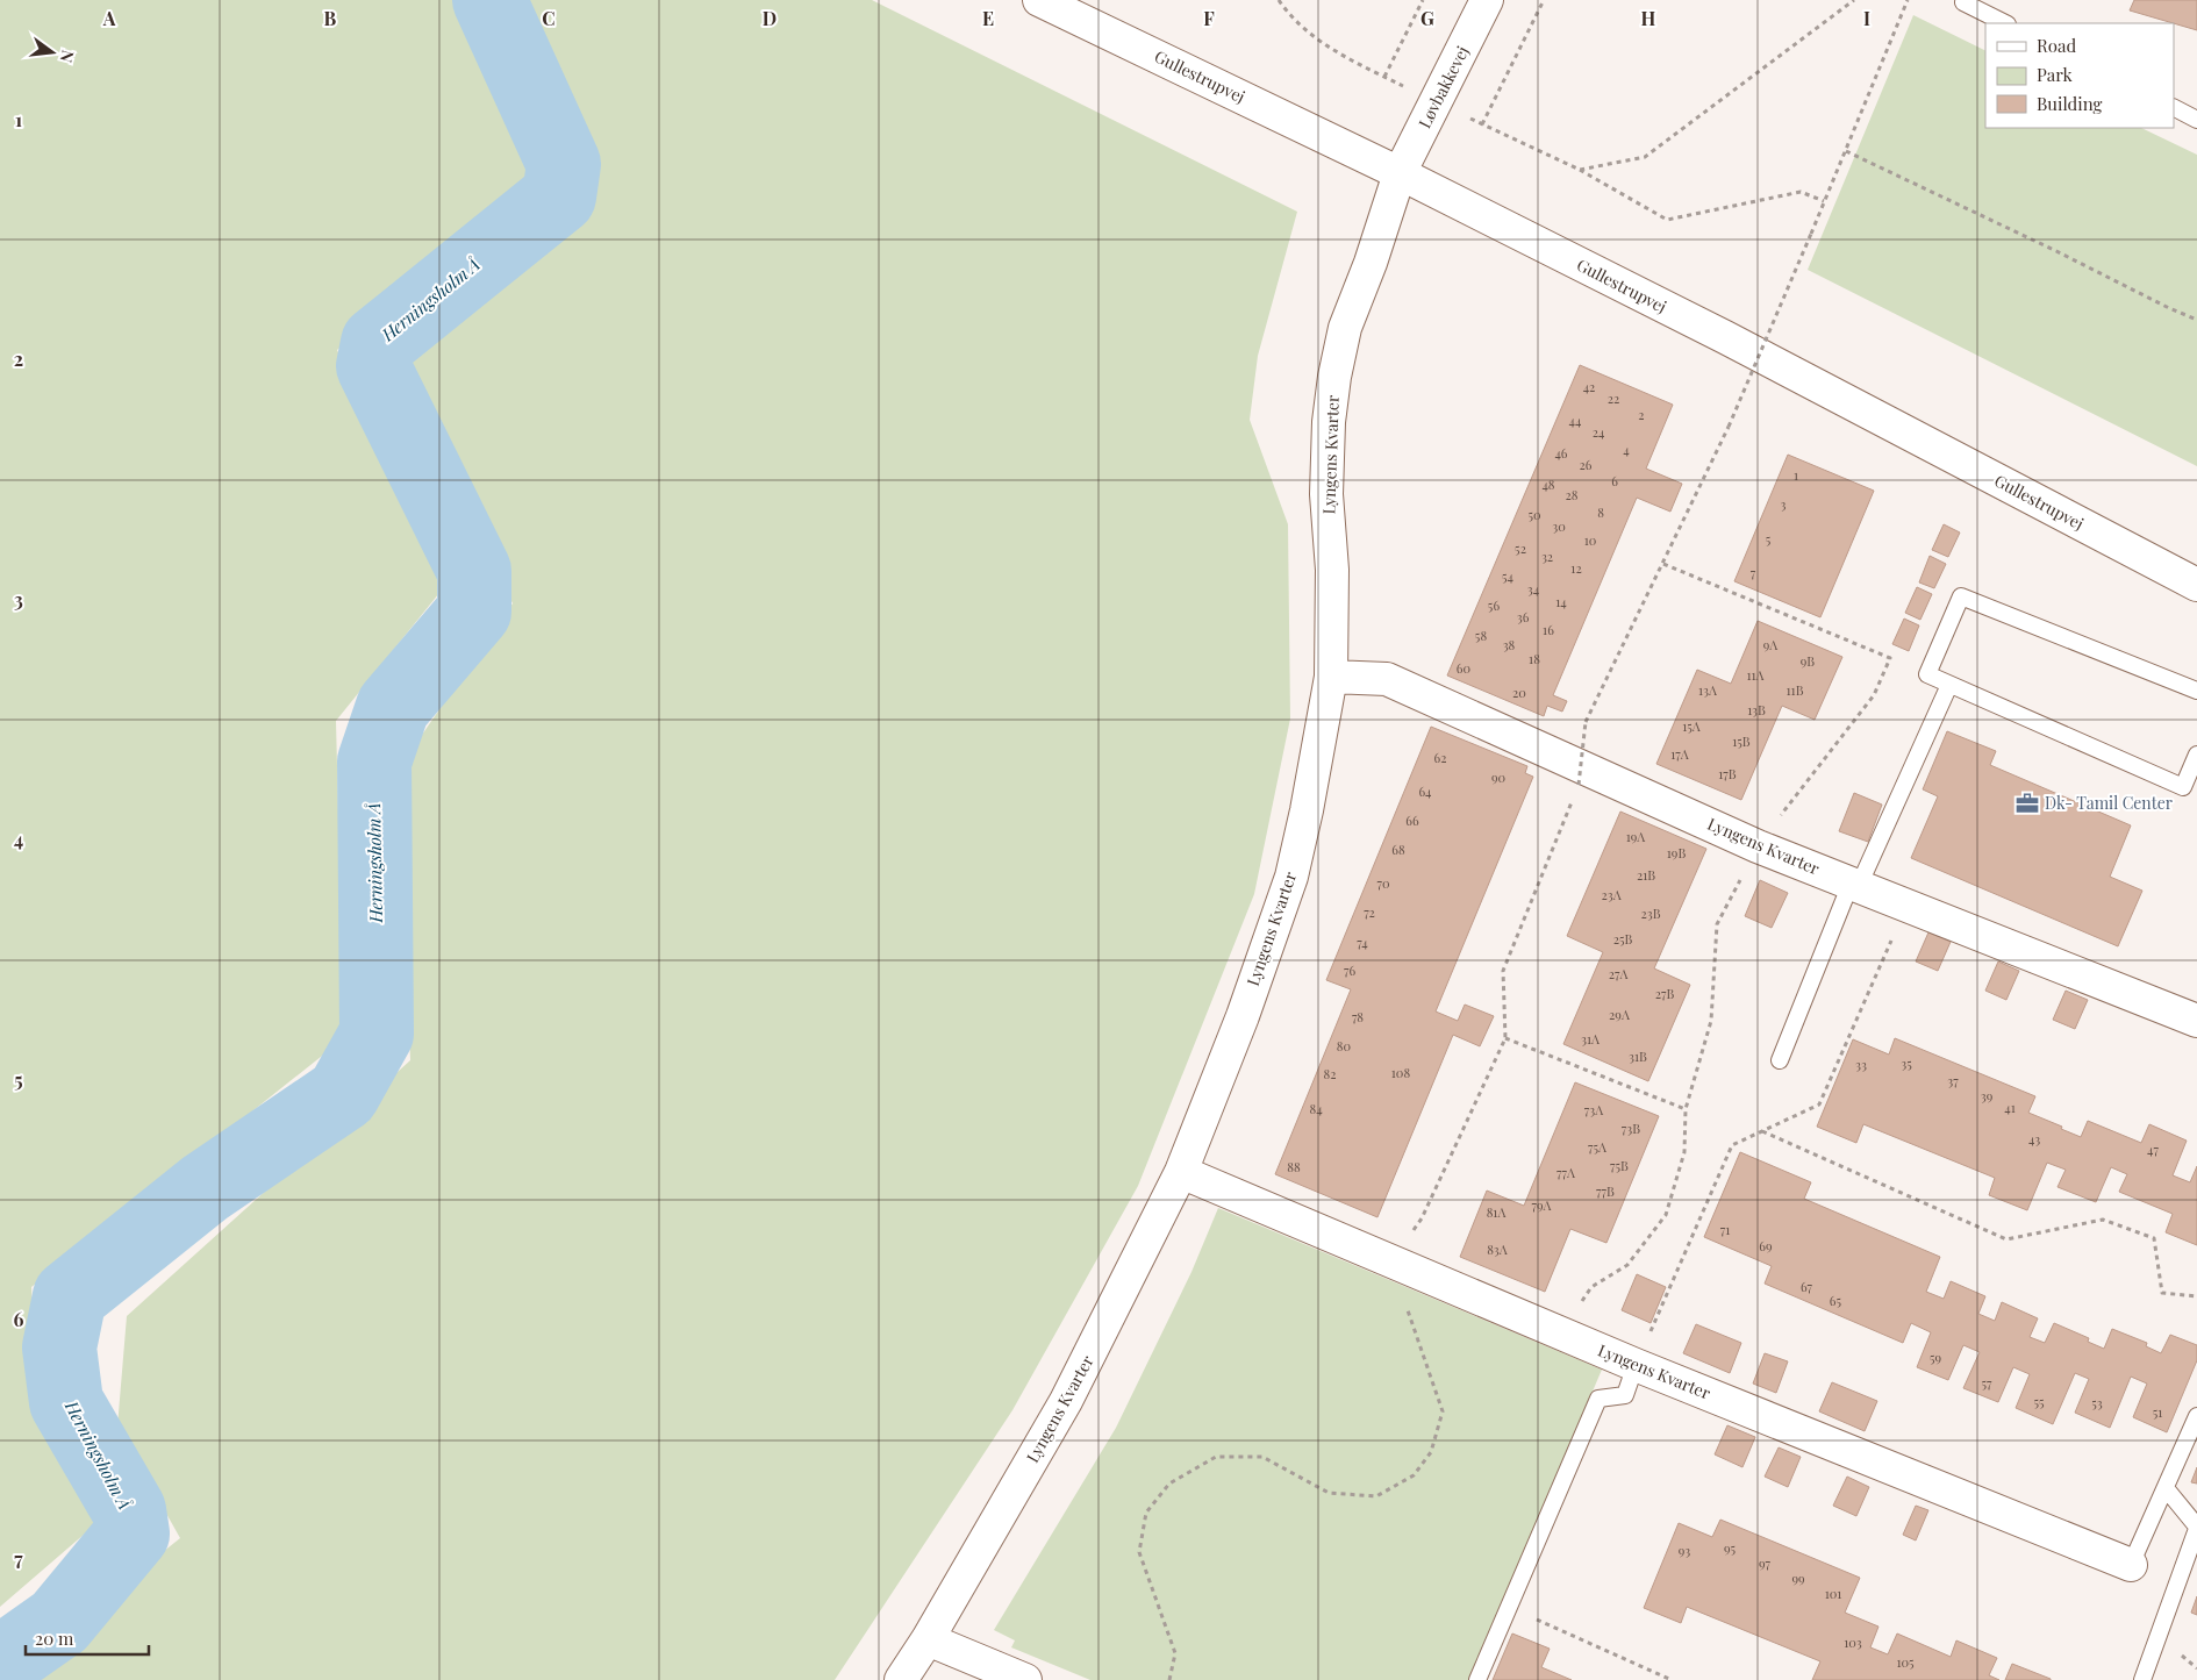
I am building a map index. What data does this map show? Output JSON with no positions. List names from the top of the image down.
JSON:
{
  "streets": {
    "street": ["Gullestrupvej", "Løvbakkevej", "Lyngens Kvarter"]
  },
  "crossings": [
    ["Gullestrupvej", "Løvbakkevej"],
    ["Gullestrupvej", "Lyngens Kvarter"],
    ["Løvbakkevej", "Lyngens Kvarter"]
  ],
  "water": ["Herningsholm Å"],
  "places": {
    "office": ["Dk- Tamil Center"]
  },
  "house_numbers": [
    "42",
    "22",
    "2",
    "44",
    "24",
    "4",
    "46",
    "26",
    "1",
    "6",
    "48",
    "28",
    "3",
    "8",
    "50",
    "30",
    "5",
    "10",
    "52",
    "32",
    "12",
    "7",
    "54",
    "34",
    "14",
    "56",
    "36",
    "16",
    "58",
    "38",
    "9A",
    "18",
    "9B",
    "60",
    "11A",
    "13A",
    "11B",
    "20",
    "13B",
    "15A",
    "15B",
    "17A",
    "62",
    "17B",
    "90",
    "64",
    "66",
    "19A",
    "68",
    "19B",
    "21B",
    "70",
    "23A",
    "72",
    "23B",
    "25B",
    "74",
    "76",
    "27A",
    "27B",
    "29A",
    "78",
    "31A",
    "80",
    "31B",
    "35",
    "33",
    "108",
    "82",
    "37",
    "39",
    "41",
    "84",
    "73A",
    "73B",
    "43",
    "75A",
    "47",
    "75B",
    "88",
    "77A",
    "77B",
    "79A",
    "81A",
    "71",
    "69",
    "83A",
    "67",
    "65",
    "59",
    "57",
    "55",
    "53",
    "51",
    "95",
    "93",
    "97",
    "99",
    "101",
    "103",
    "105"
  ],
  "legend": ["Road", "Park", "Building"],
  "scale_bar": "20 m",
  "north": "right",
  "grid": {
    "columns": [
      "A",
      "B",
      "C",
      "D",
      "E",
      "F",
      "G",
      "H",
      "I"
    ],
    "rows": [
      "1",
      "2",
      "3",
      "4",
      "5",
      "6",
      "7"
    ]
  }
}
